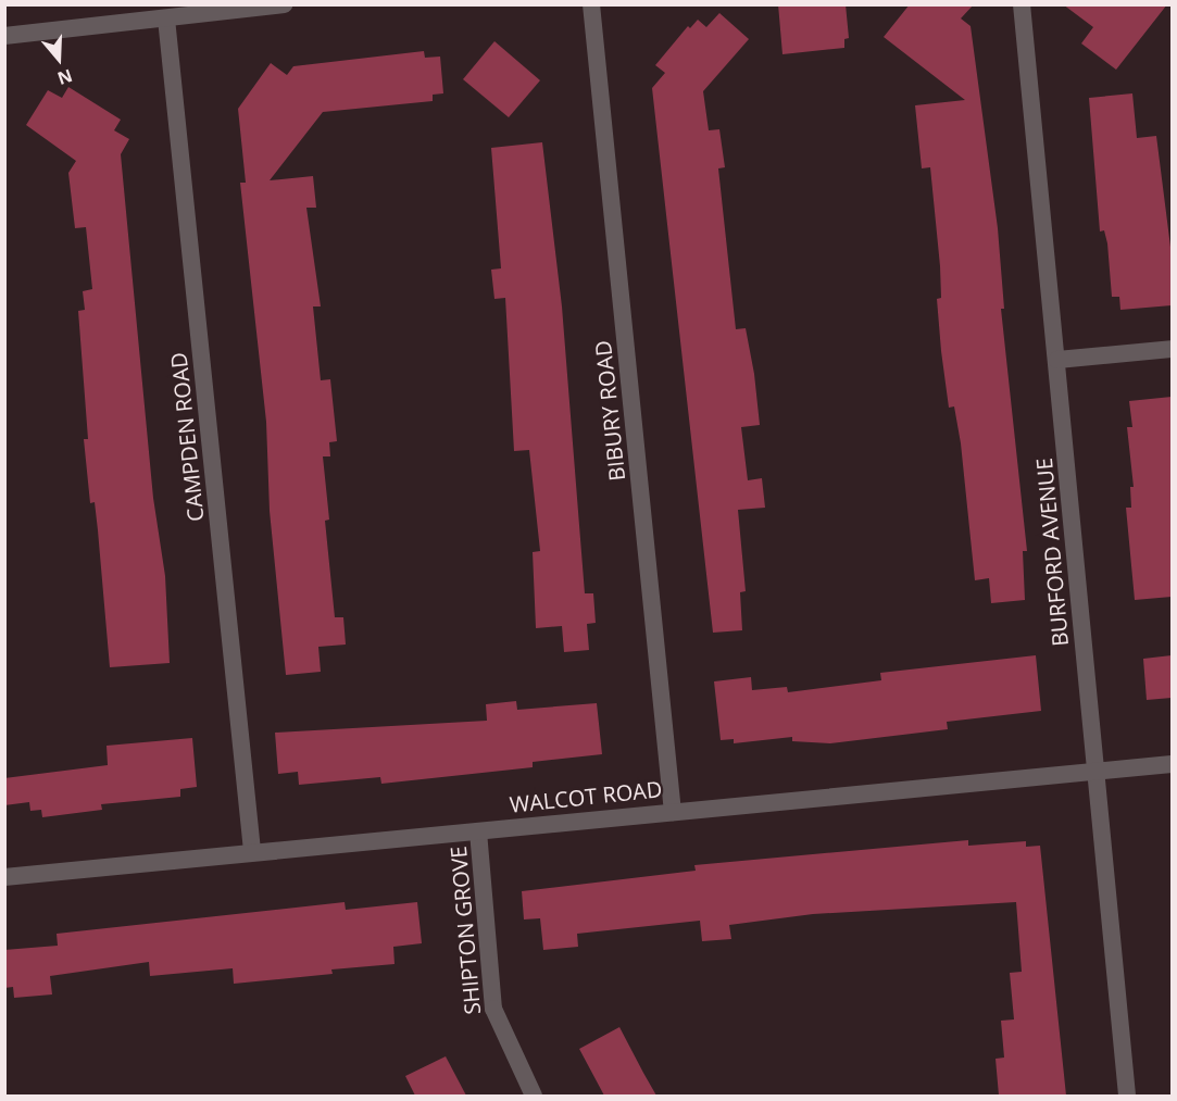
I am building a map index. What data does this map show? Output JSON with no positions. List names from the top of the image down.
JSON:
{
  "streets": {
    "street": [
      "BIBURY ROAD",
      "CAMPDEN ROAD",
      "BURFORD AVENUE",
      "WALCOT ROAD",
      "SHIPTON GROVE"
    ]
  },
  "crossings": [
    ["BIBURY ROAD", "WALCOT ROAD"],
    ["CAMPDEN ROAD", "WALCOT ROAD"],
    ["BURFORD AVENUE", "WALCOT ROAD"],
    ["WALCOT ROAD", "SHIPTON GROVE"]
  ],
  "north": "bottom"
}
